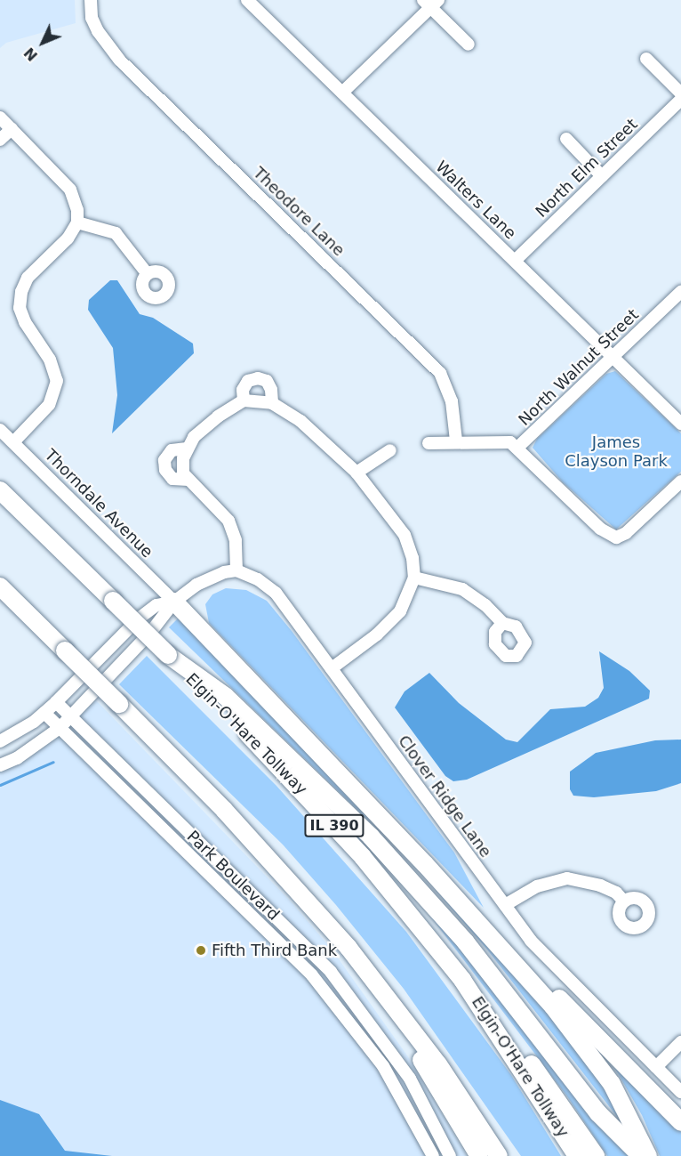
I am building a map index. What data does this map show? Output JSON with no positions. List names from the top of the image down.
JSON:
{
  "streets": {
    "highway": ["Elgin-O'Hare Tollway", "IL 390"],
    "street": [
      "North Elm Street",
      "Walters Lane",
      "Theodore Lane",
      "North Walnut Street",
      "Thorndale Avenue",
      "Clover Ridge Lane",
      "Park Boulevard"
    ]
  },
  "crossings": [
    ["North Elm Street", "Walters Lane"],
    ["Walters Lane", "North Walnut Street"],
    ["Theodore Lane", "North Walnut Street"]
  ],
  "parks": ["James Clayson Park"],
  "places": ["Fifth Third Bank"],
  "north": "bottom left"
}
